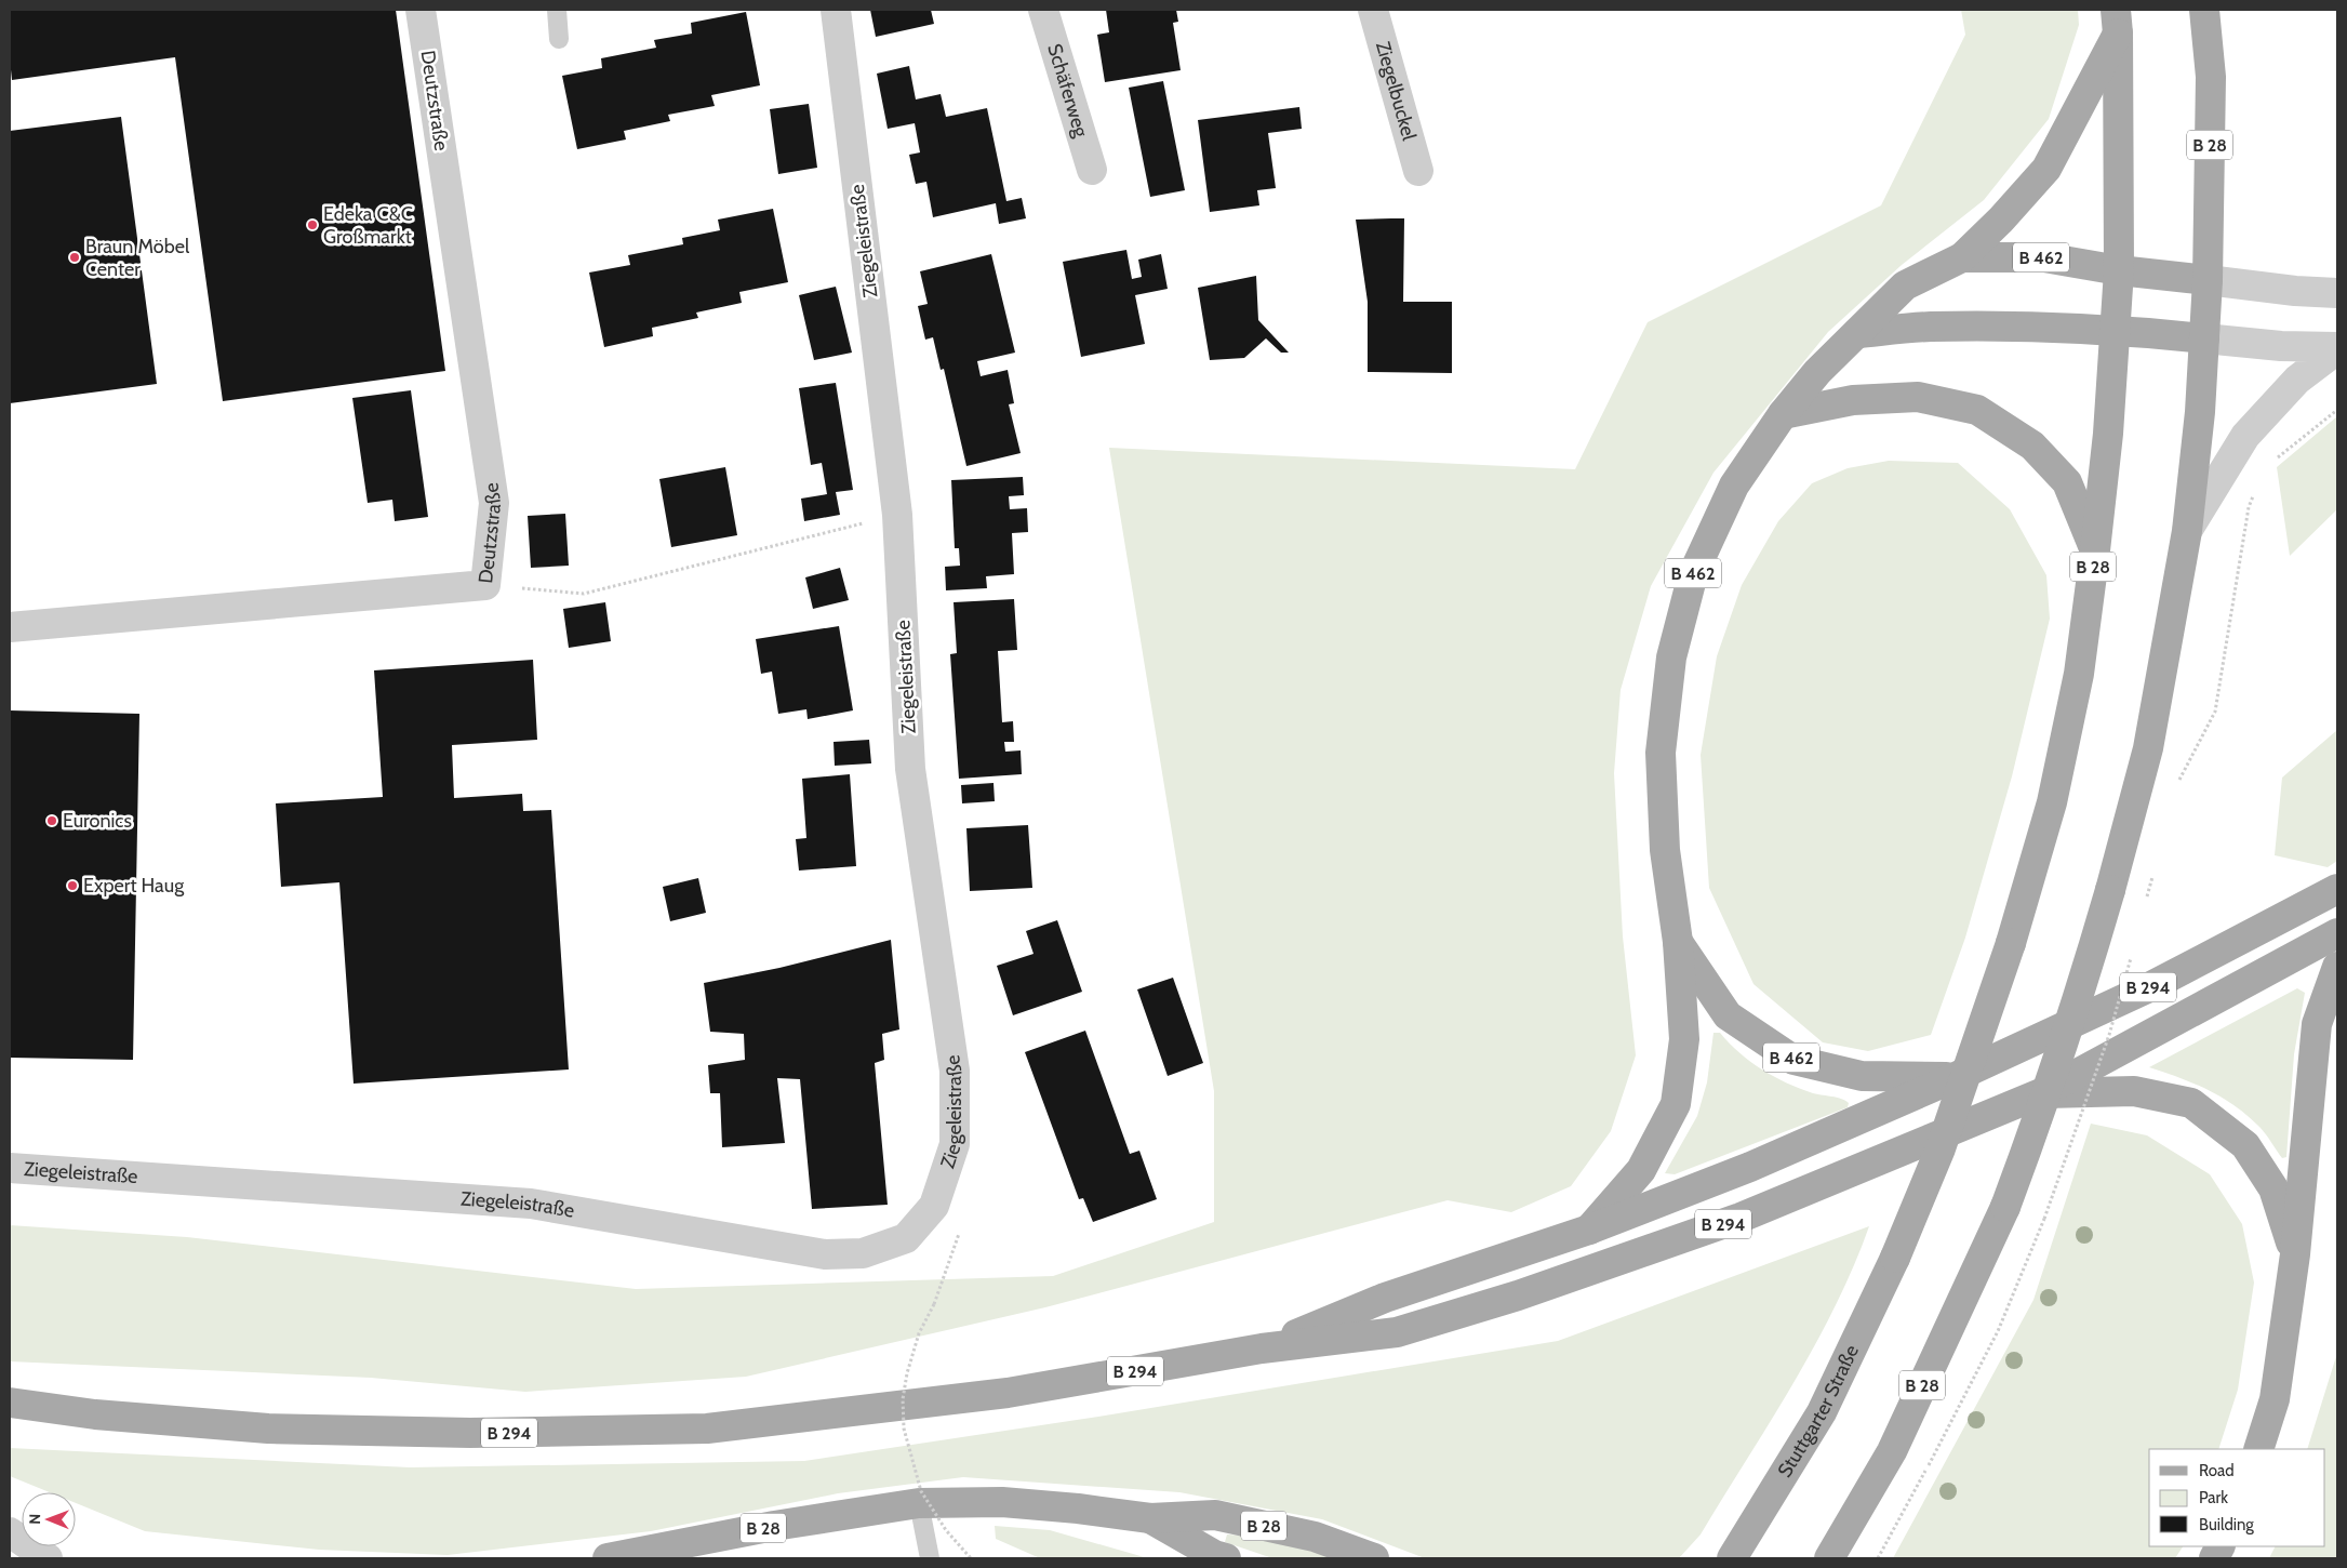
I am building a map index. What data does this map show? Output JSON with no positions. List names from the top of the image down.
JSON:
{
  "streets": {
    "main road": [
      "B 28",
      "B 462",
      "B 294",
      "Stuttgarter Straße"
    ],
    "street": [
      "Schäferweg",
      "Ziegelbuckel",
      "Deutzstraße",
      "Ziegeleistraße"
    ]
  },
  "crossings": [
    ["B 28", "B 462"],
    ["B 28", "Stuttgarter Straße"],
    ["B 462", "B 294"]
  ],
  "places": [
    "Edeka C&C Großmarkt",
    "Braun Möbel Center",
    "Euronics",
    "Expert Haug"
  ],
  "legend": ["Road", "Park", "Building"],
  "north": "left"
}
